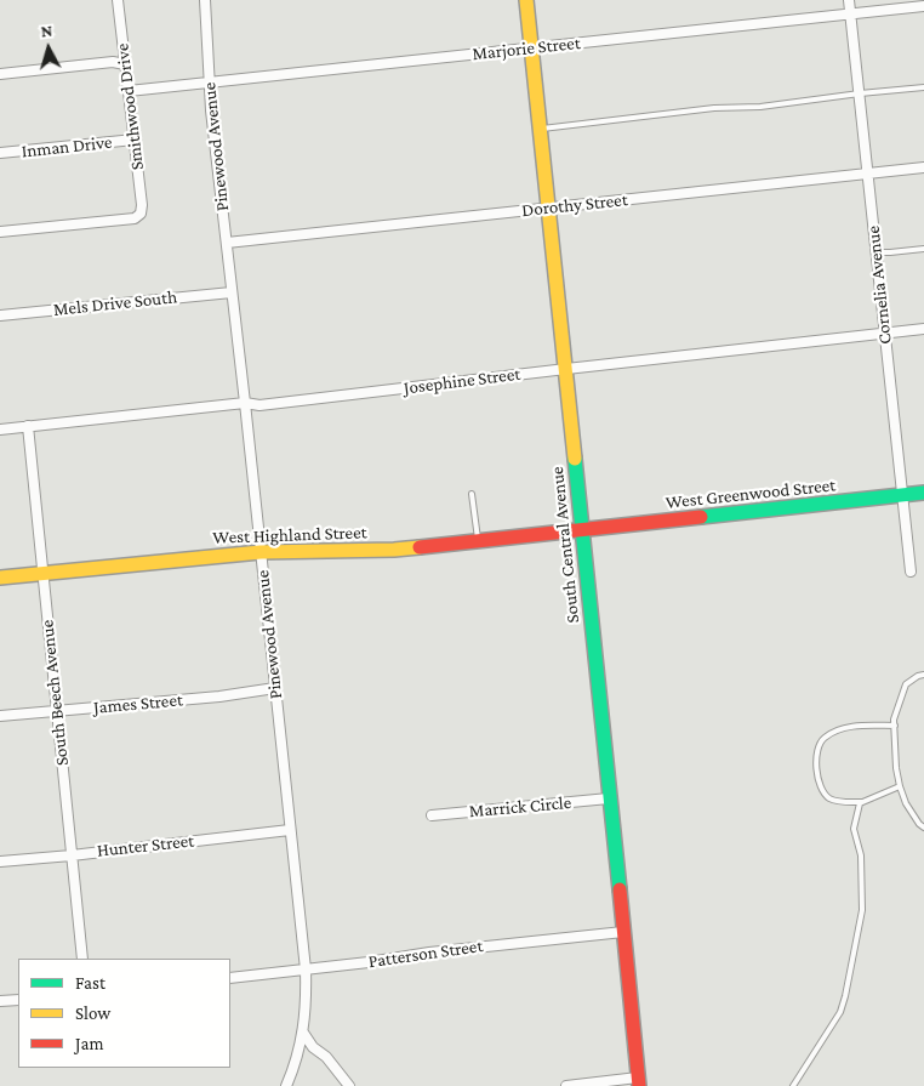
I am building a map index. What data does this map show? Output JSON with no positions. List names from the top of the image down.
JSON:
{
  "streets": {
    "street": [
      "Marjorie Street",
      "Smithwood Drive",
      "Inman Drive",
      "Pinewood Avenue",
      "Dorothy Street",
      "Cornelia Avenue",
      "Mels Drive South",
      "Josephine Street",
      "West Greenwood Street",
      "West Highland Street",
      "South Central Avenue",
      "South Beech Avenue",
      "James Street",
      "Marrick Circle",
      "Hunter Street",
      "Patterson Street"
    ]
  },
  "crossings": [
    ["Marjorie Street", "Smithwood Drive"],
    ["Marjorie Street", "Pinewood Avenue"],
    ["Marjorie Street", "Cornelia Avenue"],
    ["Marjorie Street", "South Central Avenue"],
    ["Smithwood Drive", "Inman Drive"],
    ["Pinewood Avenue", "Dorothy Street"],
    ["Pinewood Avenue", "Mels Drive South"],
    ["Pinewood Avenue", "Josephine Street"],
    ["Pinewood Avenue", "West Highland Street"],
    ["Pinewood Avenue", "James Street"],
    ["Pinewood Avenue", "Hunter Street"],
    ["Pinewood Avenue", "Patterson Street"],
    ["Dorothy Street", "Cornelia Avenue"],
    ["Dorothy Street", "South Central Avenue"],
    ["Cornelia Avenue", "Josephine Street"],
    ["Cornelia Avenue", "West Greenwood Street"],
    ["Josephine Street", "South Central Avenue"],
    ["Josephine Street", "South Beech Avenue"],
    ["West Greenwood Street", "West Highland Street"],
    ["West Greenwood Street", "South Central Avenue"],
    ["West Highland Street", "South Central Avenue"],
    ["West Highland Street", "South Beech Avenue"],
    ["South Central Avenue", "Marrick Circle"],
    ["South Central Avenue", "Patterson Street"],
    ["South Beech Avenue", "James Street"],
    ["South Beech Avenue", "Hunter Street"]
  ],
  "legend": ["Fast", "Slow", "Jam"],
  "north": "top"
}
